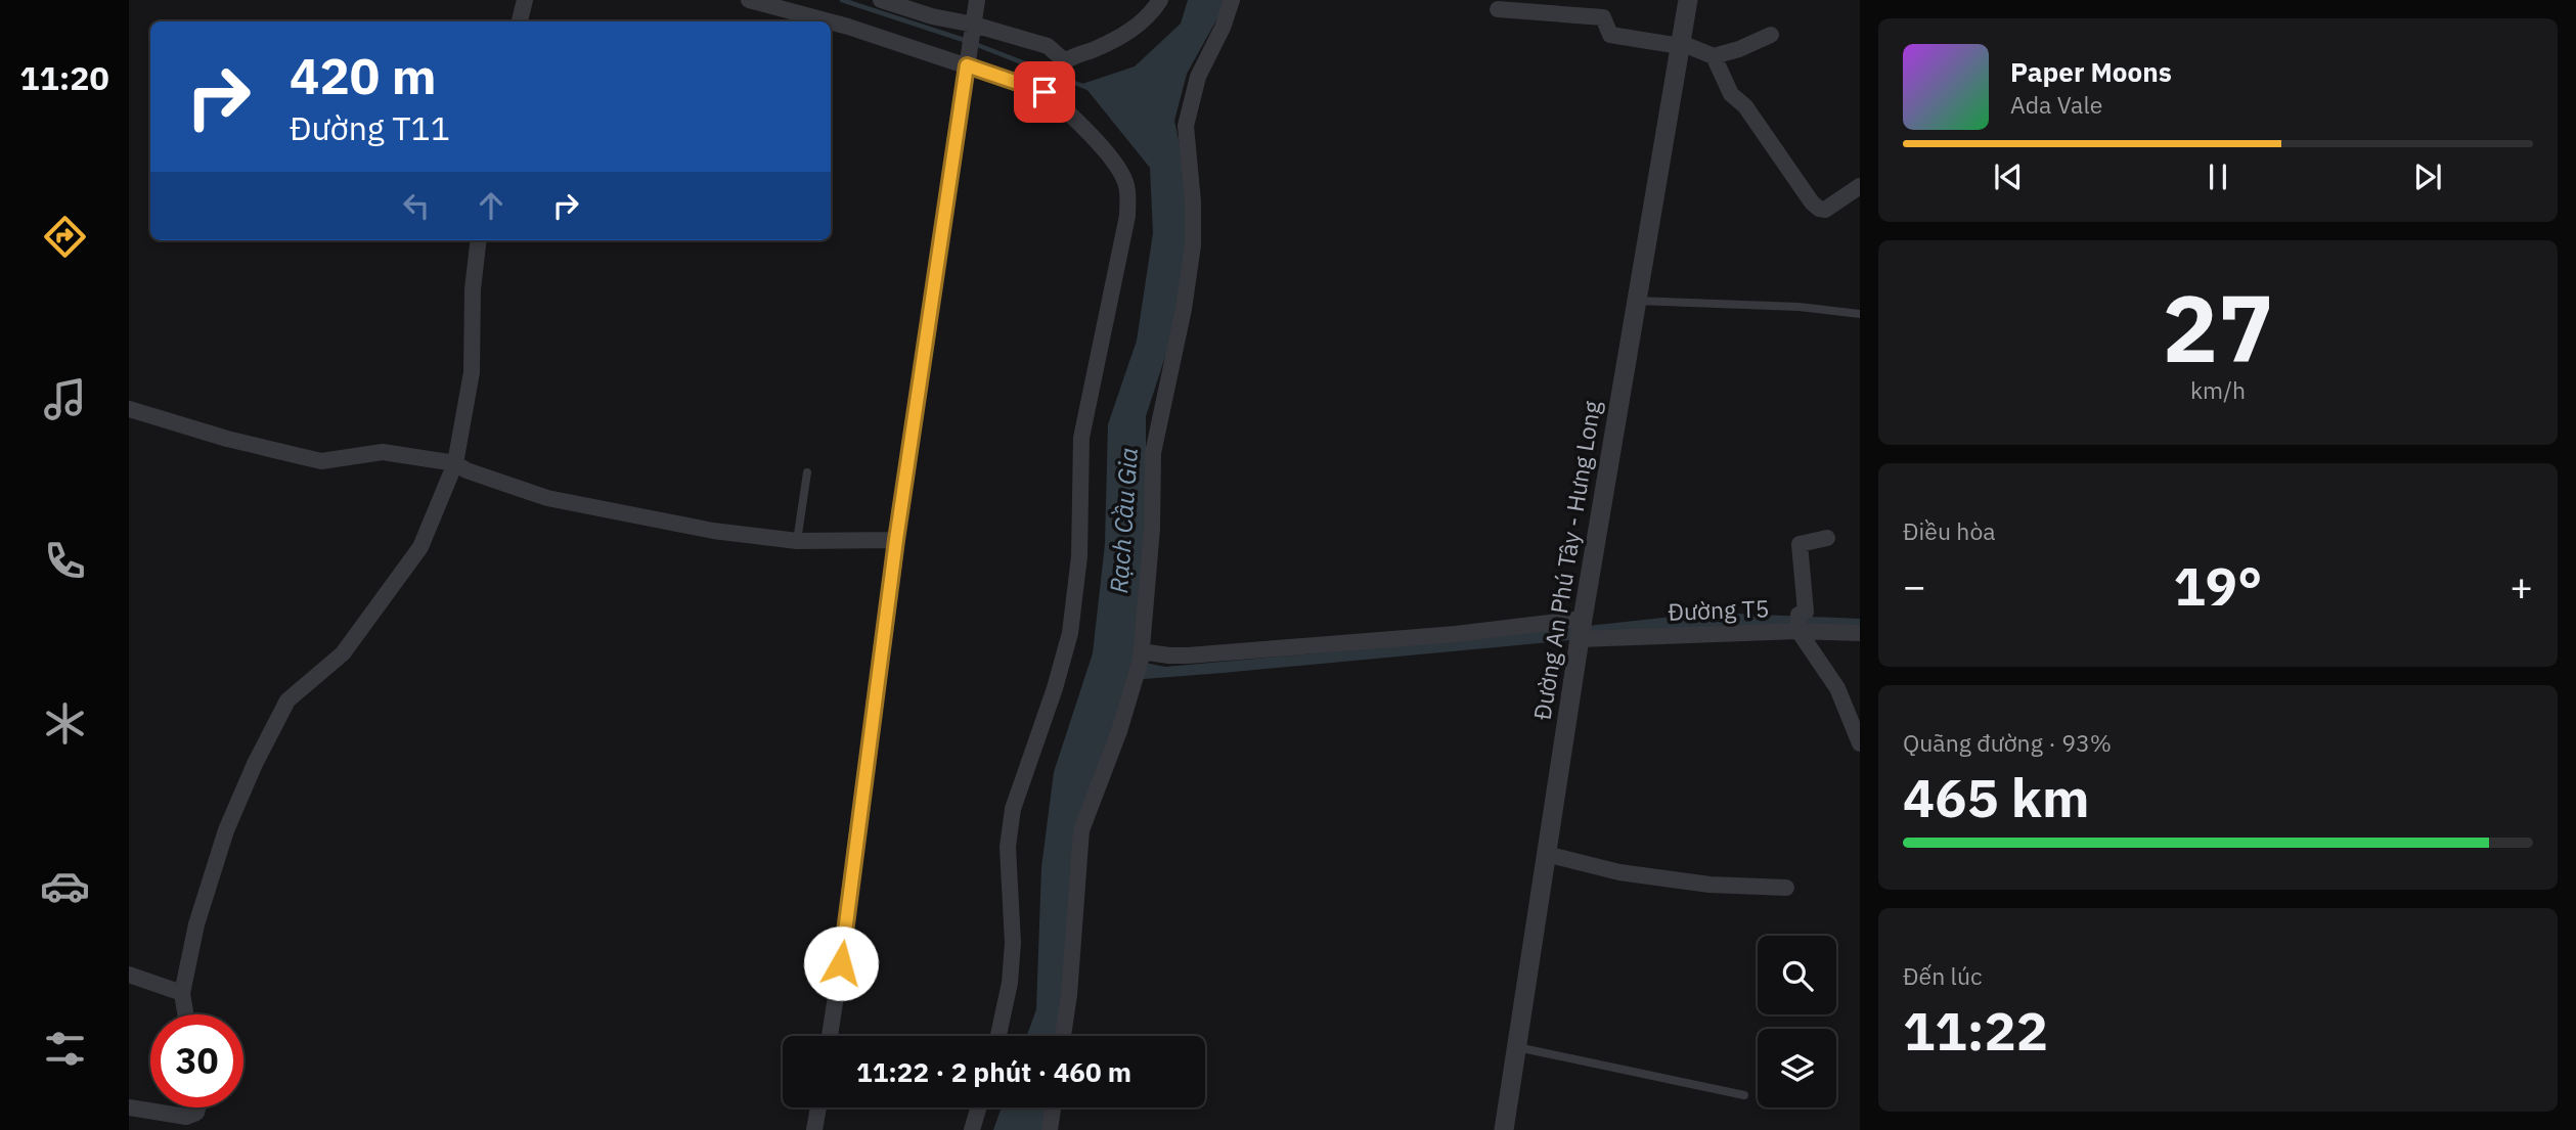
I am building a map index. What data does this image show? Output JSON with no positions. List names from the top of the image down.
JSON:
{
  "streets": {
    "street": ["Đường An Phú Tây - Hưng Long", "Đường T5"]
  },
  "crossings": [
    ["Đường An Phú Tây - Hưng Long", "Đường T5"]
  ],
  "water": ["Rạch Cầu Gia"],
  "page": {
    "tabs": "11:20",
    "turn": ["420 m", "Đường T11"],
    "song": ["Paper Moons", "Ada Vale"],
    "tile": [
      ["27", "km/h"],
      "Điều hòa",
      ["Quãng đường · 93%", "465 km"],
      ["Đến lúc", "11:22"]
    ],
    "heat": ["−", "19°", "+"],
    "limit": "30",
    "trip": "11:22 · 2 phút · 460 m"
  }
}
